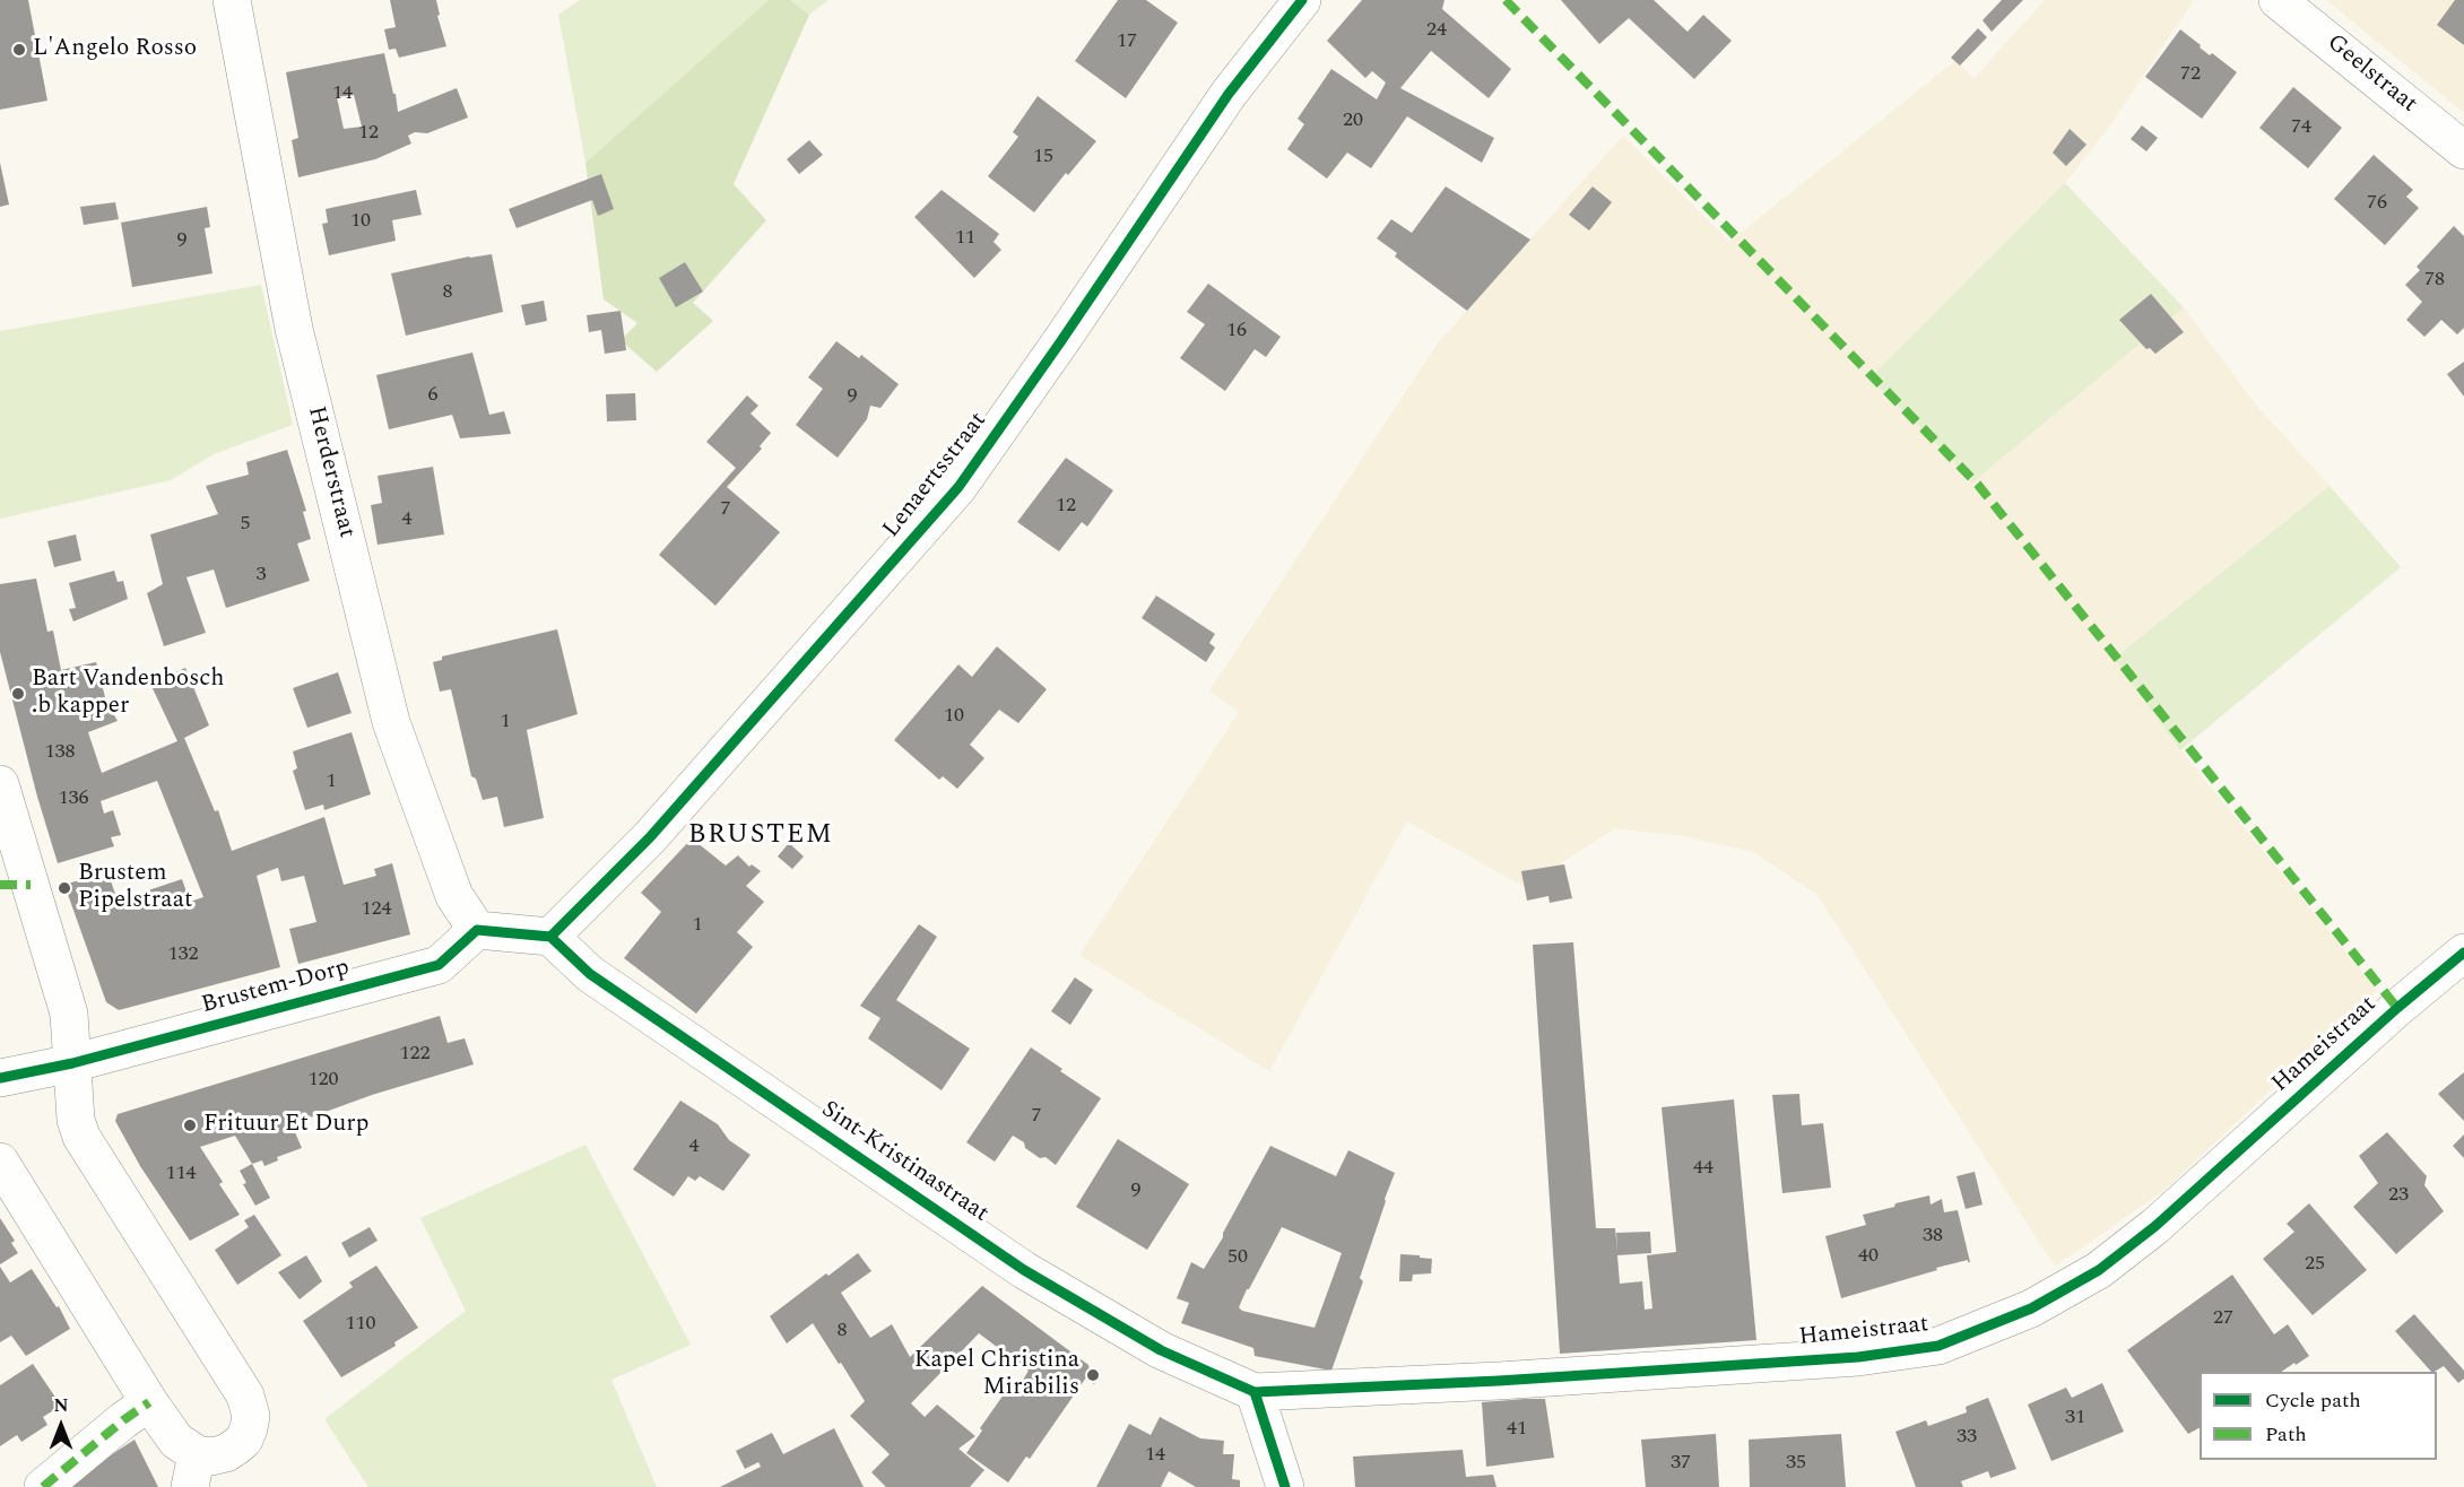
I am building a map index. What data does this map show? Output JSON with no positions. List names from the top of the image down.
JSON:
{
  "streets": {
    "street": [
      "Geelstraat",
      "Herderstraat",
      "Lenaertsstraat",
      "Brustem-Dorp",
      "Hameistraat",
      "Sint-Kristinastraat"
    ]
  },
  "crossings": [
    ["Herderstraat", "Brustem-Dorp"],
    ["Lenaertsstraat", "Sint-Kristinastraat"],
    ["Hameistraat", "Sint-Kristinastraat"]
  ],
  "districts": ["BRUSTEM"],
  "places": [
    "L'Angelo Rosso",
    "Bart Vandenbosch .b kapper",
    "Brustem Pipelstraat",
    "Frituur Et Durp",
    "Kapel Christina Mirabilis"
  ],
  "house_numbers": [
    "24",
    "17",
    "72",
    "14",
    "20",
    "74",
    "12",
    "15",
    "76",
    "10",
    "11",
    "9",
    "78",
    "8",
    "16",
    "6",
    "9",
    "12",
    "7",
    "4",
    "5",
    "3",
    "10",
    "1",
    "138",
    "1",
    "136",
    "124",
    "1",
    "132",
    "122",
    "120",
    "7",
    "4",
    "44",
    "114",
    "9",
    "23",
    "38",
    "40",
    "50",
    "25",
    "27",
    "110",
    "8",
    "31",
    "41",
    "33",
    "14",
    "37",
    "35"
  ],
  "legend": ["Cycle path", "Path"],
  "north": "top"
}
